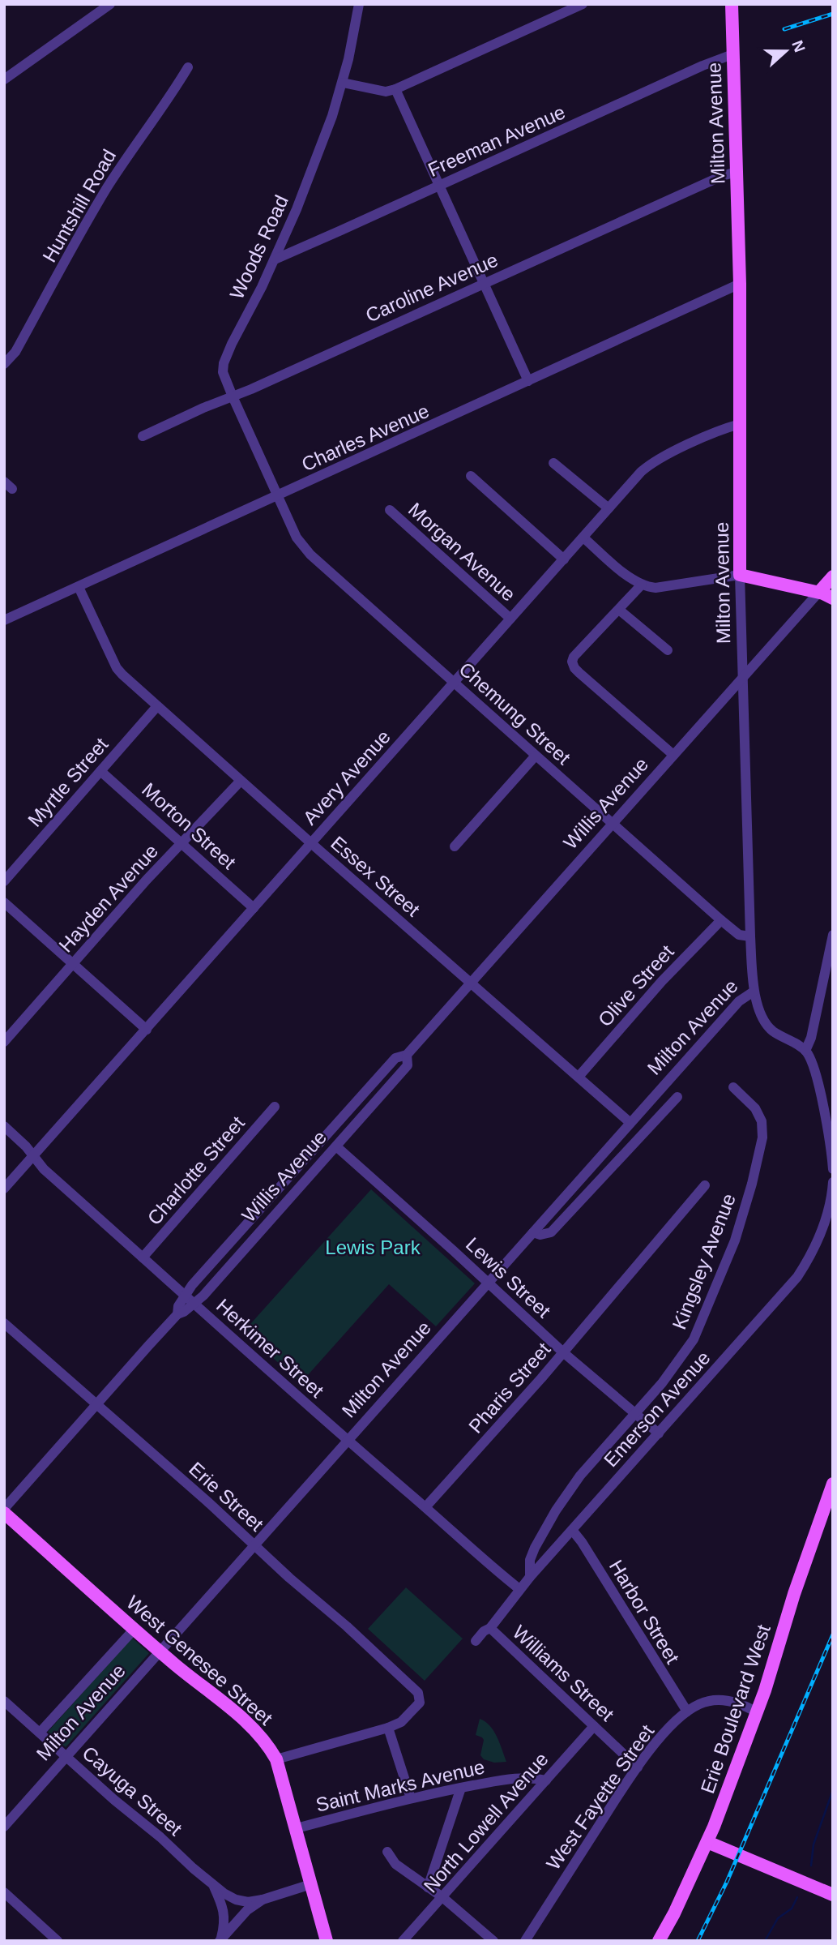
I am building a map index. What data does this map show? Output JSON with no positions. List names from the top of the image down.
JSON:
{
  "streets": {
    "main road": [
      "Milton Avenue",
      "Willis Avenue",
      "West Genesee Street",
      "Erie Boulevard West"
    ],
    "street": [
      "Freeman Avenue",
      "Huntshill Road",
      "Woods Road",
      "Caroline Avenue",
      "Charles Avenue",
      "Morgan Avenue",
      "Chemung Street",
      "Avery Avenue",
      "Myrtle Street",
      "Morton Street",
      "Essex Street",
      "Hayden Avenue",
      "Olive Street",
      "Charlotte Street",
      "Kingsley Avenue",
      "Lewis Street",
      "Herkimer Street",
      "Pharis Street",
      "Emerson Avenue",
      "Erie Street",
      "Harbor Street",
      "Williams Street",
      "Saint Marks Avenue",
      "Cayuga Street",
      "West Fayette Street",
      "North Lowell Avenue"
    ]
  },
  "crossings": [
    ["Milton Avenue", "Freeman Avenue"],
    ["Milton Avenue", "Caroline Avenue"],
    ["Milton Avenue", "Charles Avenue"],
    ["Milton Avenue", "Chemung Street"],
    ["Milton Avenue", "Avery Avenue"],
    ["Milton Avenue", "Willis Avenue"],
    ["Milton Avenue", "Essex Street"],
    ["Milton Avenue", "Lewis Street"],
    ["Milton Avenue", "Herkimer Street"],
    ["Milton Avenue", "Erie Street"],
    ["Milton Avenue", "West Genesee Street"],
    ["Milton Avenue", "Cayuga Street"],
    ["Freeman Avenue", "Woods Road"],
    ["Woods Road", "Caroline Avenue"],
    ["Woods Road", "Charles Avenue"],
    ["Woods Road", "Chemung Street"],
    ["Charles Avenue", "Chemung Street"],
    ["Charles Avenue", "Essex Street"],
    ["Morgan Avenue", "Avery Avenue"],
    ["Chemung Street", "Avery Avenue"],
    ["Chemung Street", "Willis Avenue"],
    ["Chemung Street", "Olive Street"],
    ["Avery Avenue", "Morton Street"],
    ["Avery Avenue", "Essex Street"],
    ["Avery Avenue", "Herkimer Street"],
    ["Myrtle Street", "Morton Street"],
    ["Myrtle Street", "Essex Street"],
    ["Willis Avenue", "Essex Street"],
    ["Willis Avenue", "Lewis Street"],
    ["Willis Avenue", "Herkimer Street"],
    ["Willis Avenue", "Erie Street"],
    ["Morton Street", "Hayden Avenue"],
    ["Essex Street", "Hayden Avenue"],
    ["Essex Street", "Olive Street"],
    ["Charlotte Street", "Herkimer Street"],
    ["Kingsley Avenue", "Lewis Street"],
    ["Kingsley Avenue", "Emerson Avenue"],
    ["Lewis Street", "Pharis Street"],
    ["Lewis Street", "Emerson Avenue"],
    ["Herkimer Street", "Pharis Street"],
    ["Herkimer Street", "Emerson Avenue"],
    ["Emerson Avenue", "Harbor Street"],
    ["Emerson Avenue", "Williams Street"],
    ["Harbor Street", "West Fayette Street"],
    ["West Genesee Street", "Saint Marks Avenue"],
    ["Williams Street", "West Fayette Street"],
    ["Williams Street", "North Lowell Avenue"],
    ["Erie Boulevard West", "West Fayette Street"],
    ["Saint Marks Avenue", "North Lowell Avenue"]
  ],
  "parks": ["Lewis Park"],
  "north": "right"
}
